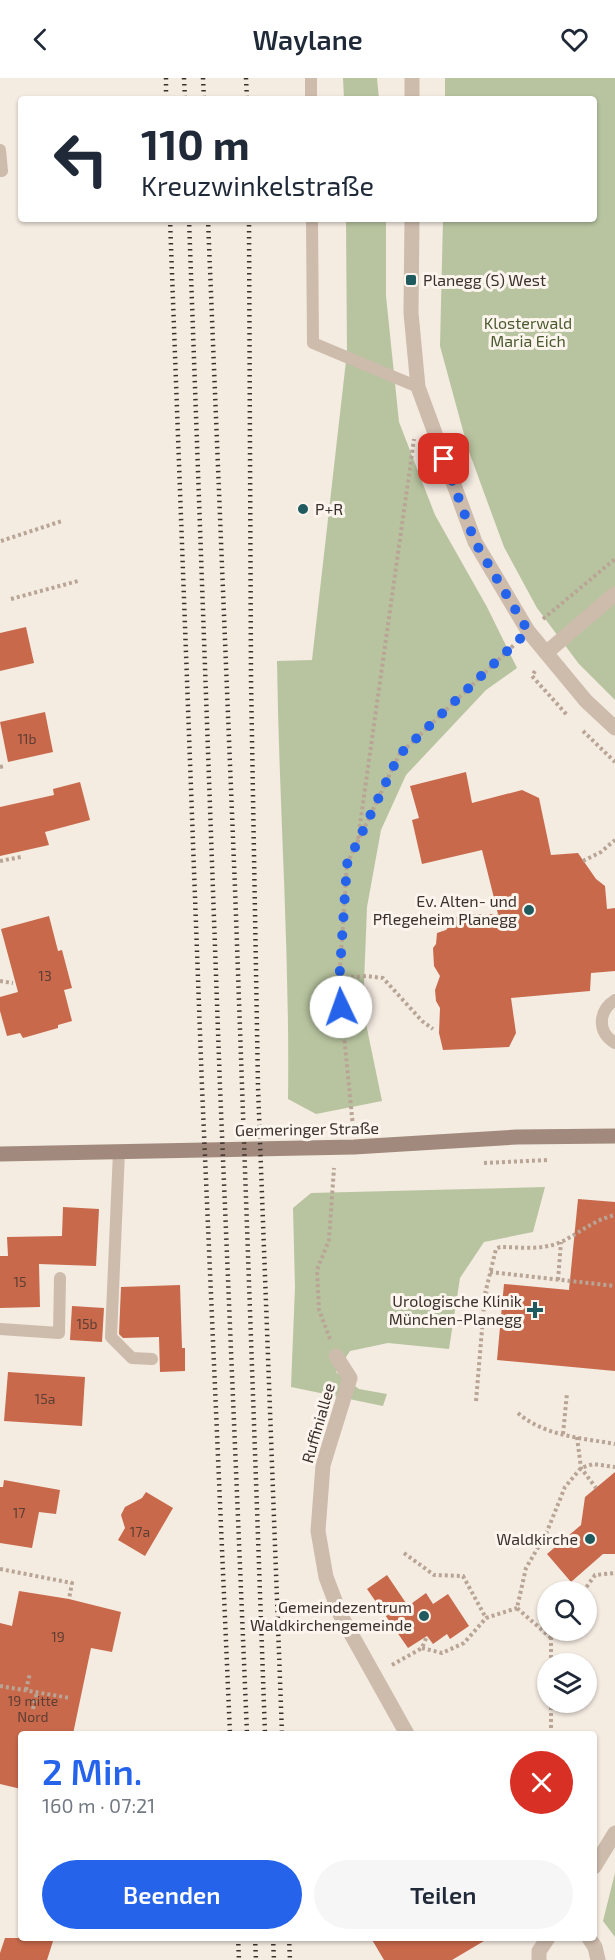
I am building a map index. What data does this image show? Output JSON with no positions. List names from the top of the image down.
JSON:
{
  "streets": {
    "main road": ["Germeringer Straße"],
    "street": ["Ruffiniallee"]
  },
  "parks": ["Klosterwald Maria Eich"],
  "places": {
    "transit": ["Planegg (S) West"],
    "other": [
      "P+R",
      "Ev. Alten- und Pflegeheim Planegg",
      "Waldkirche",
      "Gemeindezentrum Waldkirchengemeinde"
    ],
    "health": ["Urologische Klinik München-Planegg"]
  },
  "house_numbers": [
    "11b",
    "13",
    "15",
    "15b",
    "15a",
    "17",
    "17a",
    "19",
    "19 mitte Nord"
  ],
  "page": {
    "header": "Waylane",
    "turn": ["110 m", "Kreuzwinkelstraße"],
    "heading": ["2 Min.", "160 m · 07:21"],
    "buttons": ["Beenden", "Teilen"]
  }
}
